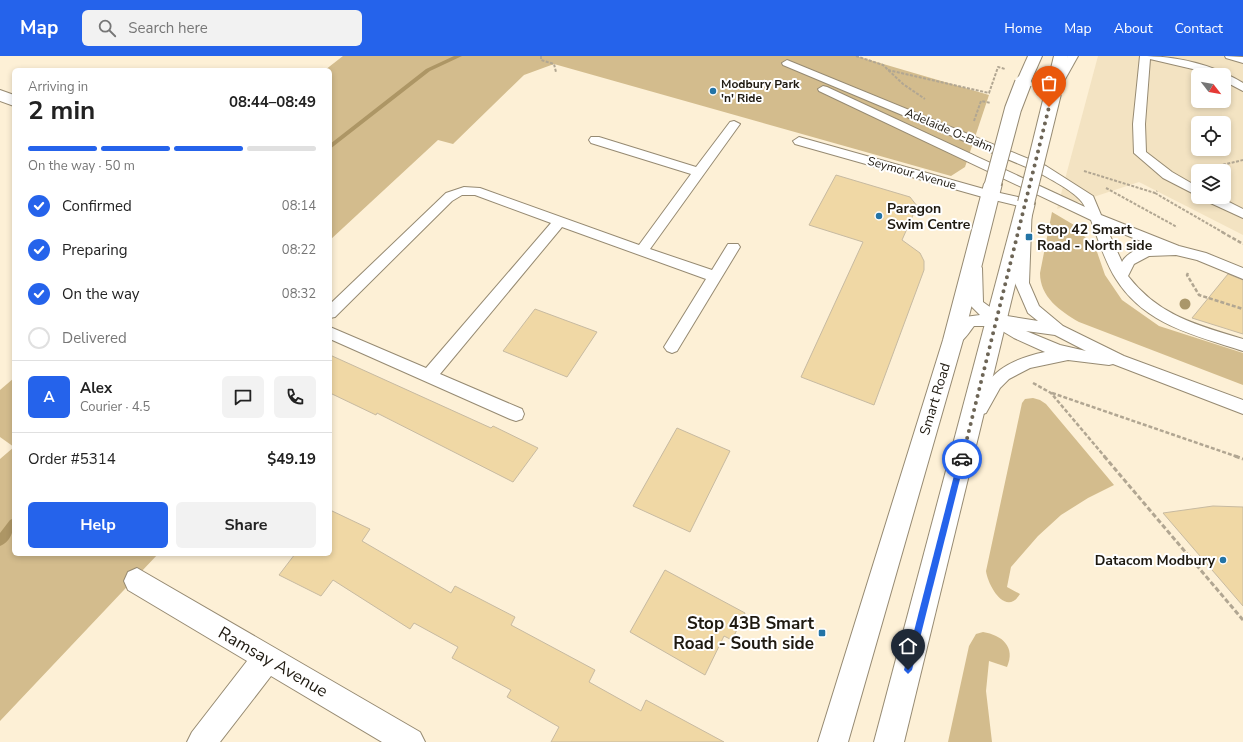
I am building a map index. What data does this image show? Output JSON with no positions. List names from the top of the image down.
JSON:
{
  "streets": {
    "main road": ["Smart Road", "Ramsay Avenue"],
    "lane": ["Adelaide O-Bahn", "Seymour Avenue"]
  },
  "crossings": [
    ["Seymour Avenue", "Smart Road"]
  ],
  "places": {
    "other": ["Modbury Park 'n' Ride", "Paragon Swim Centre", "Datacom Modbury"],
    "transit": ["Stop 42 Smart Road - North side", "Stop 43B Smart Road - South side"]
  },
  "north": "bottom right",
  "page": {
    "header": "Map",
    "search": "Search here",
    "nav": [
      "Home",
      "Map",
      "About",
      "Contact"
    ],
    "heading": ["2 min", "Arriving in", "08:44–08:49"],
    "panel": [
      "Alex",
      "Courier · 4.5",
      "Order #5314",
      "$49.19"
    ],
    "bar": "On the way · 50 m",
    "list": [
      ["Confirmed", "08:14"],
      ["Preparing", "08:22"],
      ["On the way", "08:32"],
      "Delivered"
    ],
    "round": "A",
    "buttons": ["Help", "Share"]
  }
}
